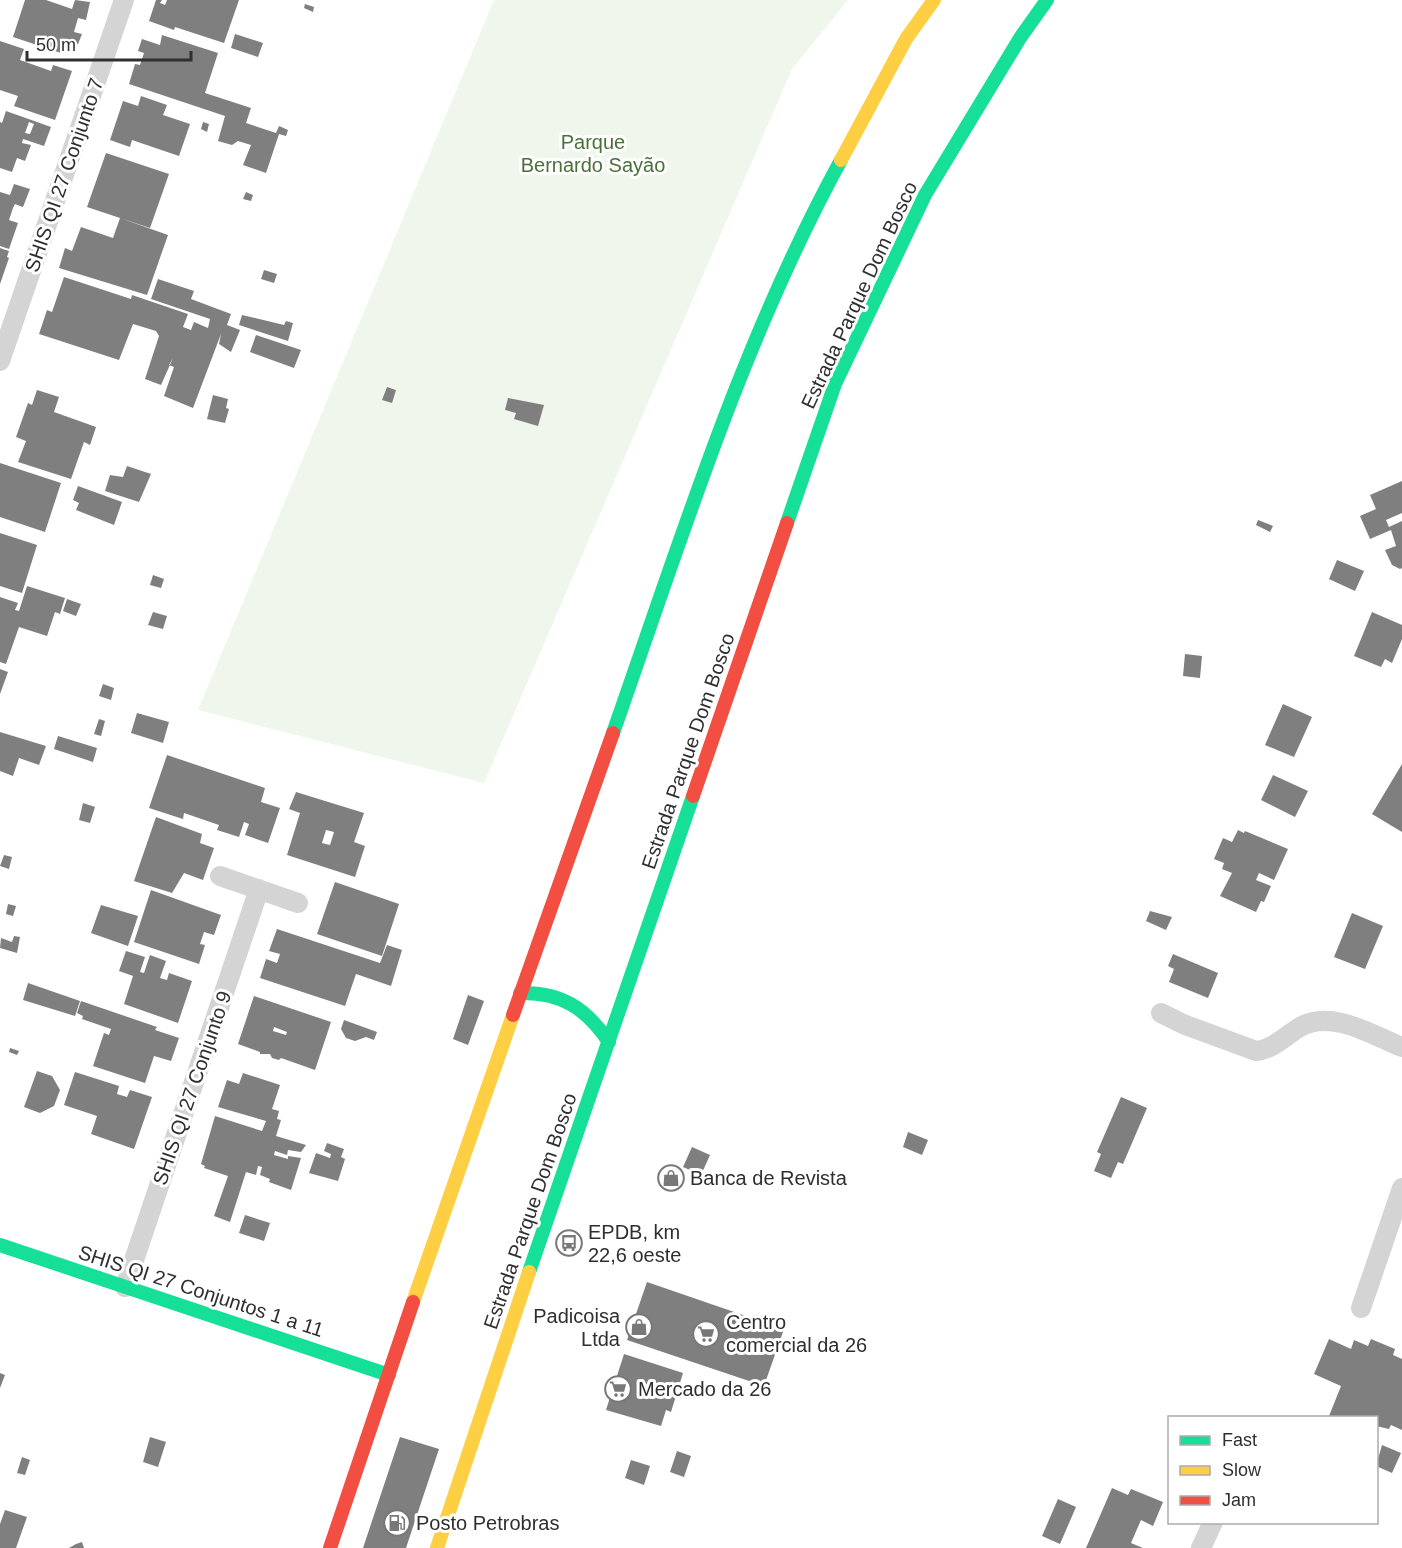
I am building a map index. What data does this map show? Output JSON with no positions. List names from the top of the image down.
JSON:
{
  "streets": {
    "main road": ["Estrada Parque Dom Bosco", "SHIS QI 27 Conjuntos 1 a 11"],
    "street": ["SHIS QI 27 Conjunto 7", "SHIS QI 27 Conjunto 9"]
  },
  "crossings": [
    ["SHIS QI 27 Conjunto 9", "SHIS QI 27 Conjuntos 1 a 11"]
  ],
  "parks": ["Parque Bernardo Sayão"],
  "places": {
    "shop": ["Banca de Revista", "Padicoisa Ltda"],
    "bus stop": ["EPDB, km 22,6 oeste"],
    "supermarket": ["Centro comercial da 26", "Mercado da 26"],
    "fuel station": ["Posto Petrobras"]
  },
  "legend": ["Fast", "Slow", "Jam"],
  "scale_bar": "50 m"
}
